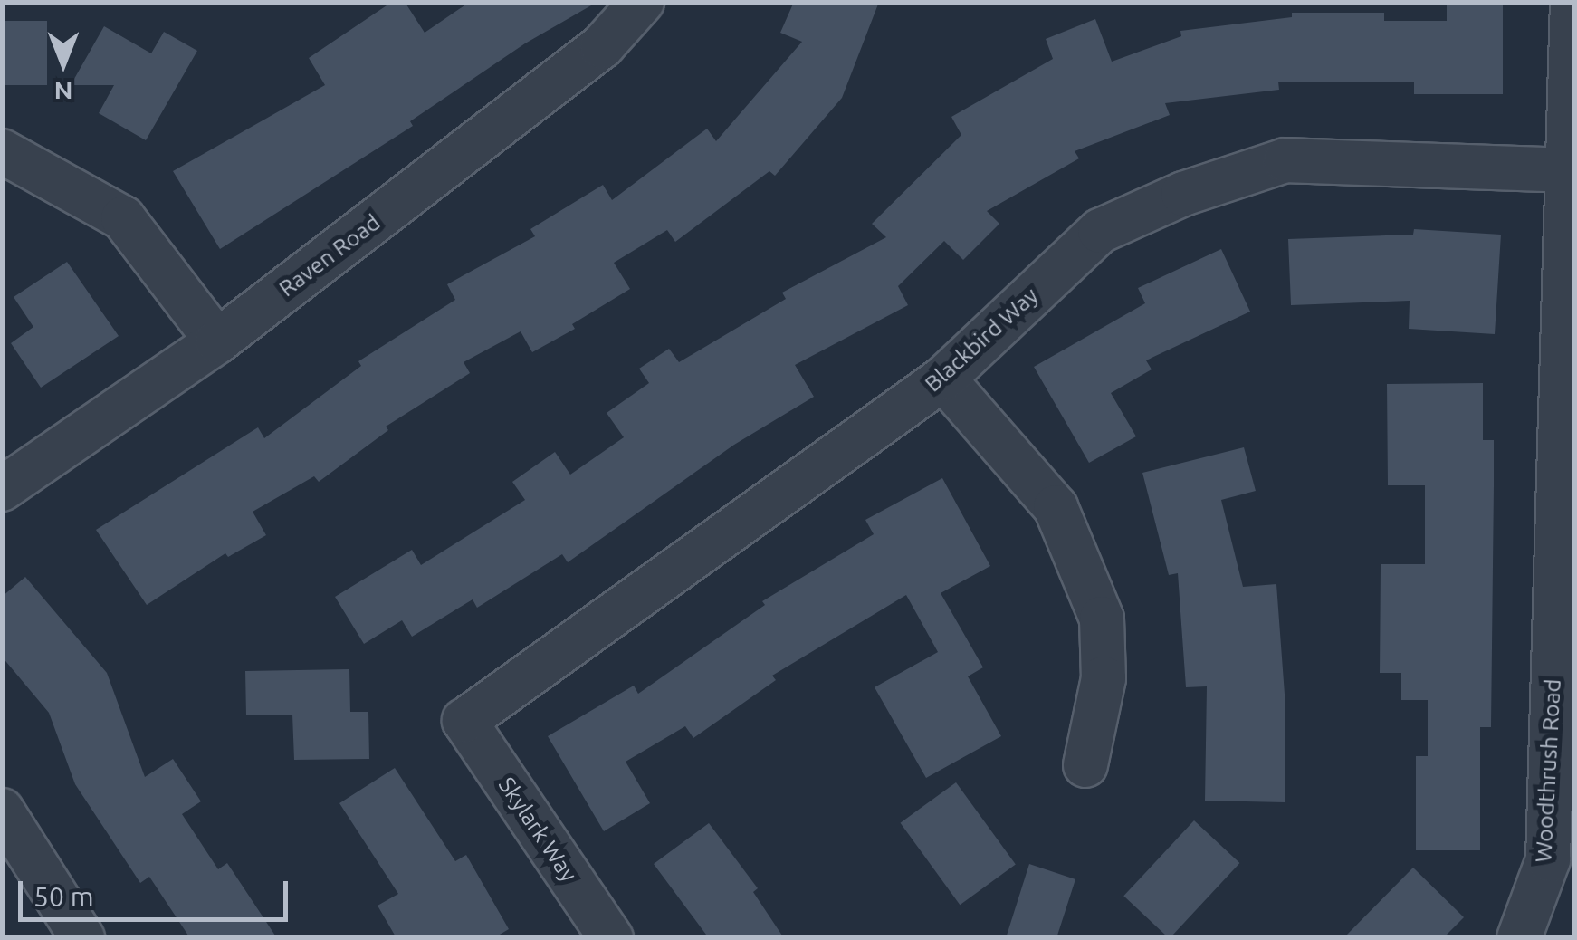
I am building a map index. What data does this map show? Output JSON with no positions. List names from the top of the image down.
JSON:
{
  "streets": {
    "street": [
      "Raven Road",
      "Blackbird Way",
      "Woodthrush Road",
      "Skylark Way"
    ]
  },
  "crossings": [
    ["Blackbird Way", "Woodthrush Road"],
    ["Blackbird Way", "Skylark Way"]
  ],
  "scale_bar": "50 m",
  "north": "bottom"
}
